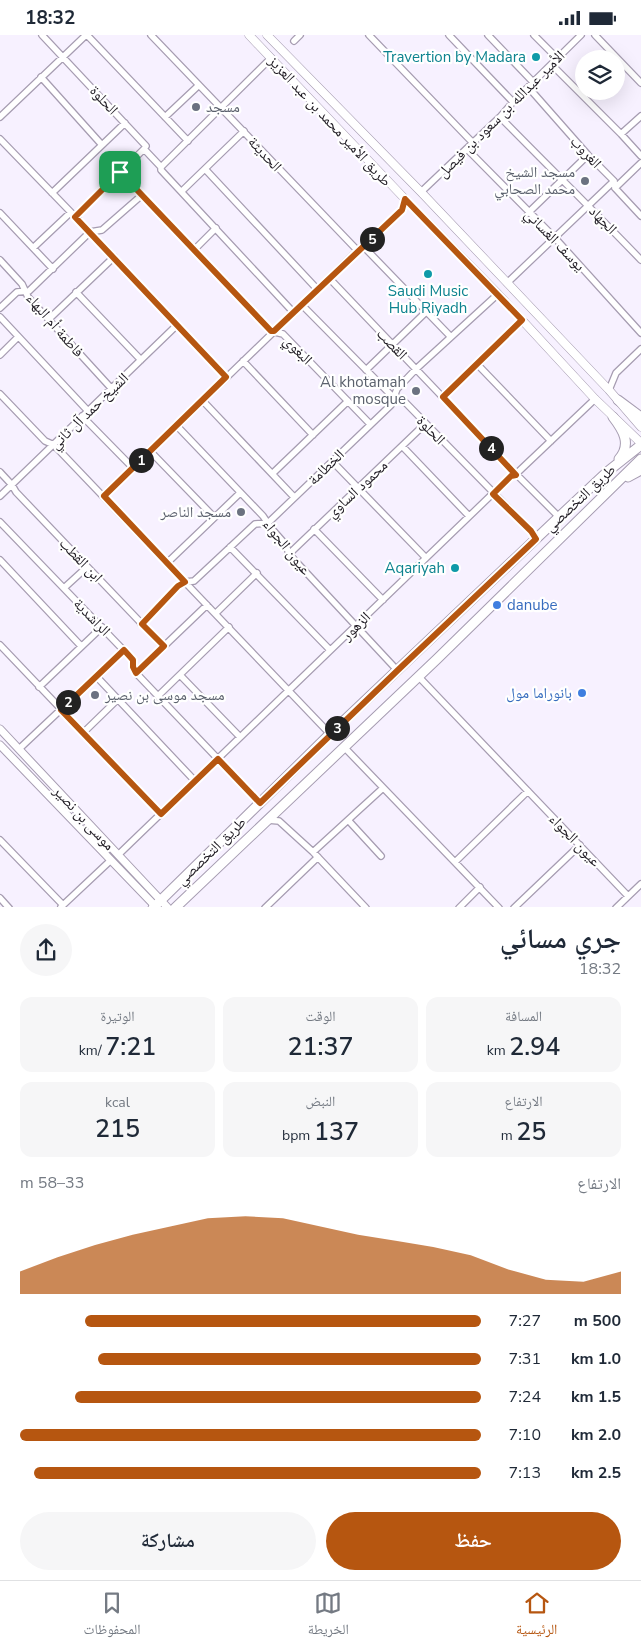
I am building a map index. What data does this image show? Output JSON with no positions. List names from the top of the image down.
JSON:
{
  "streets": {
    "main road": ["طريق الأمير محمد بن عبد العزيز", "طريق التخصصي"],
    "street": [
      "الحلوة",
      "الأمير عبدالله بن سعود بن فيصل",
      "الغروب",
      "الحديثة",
      "الجهاد",
      "يوسف الغساني",
      "فاطمة أم البهاء",
      "القصب",
      "البغوي",
      "الشيخ حمد آل ثاني",
      "الخطامة",
      "محمود الساوي",
      "عيون الجواء",
      "ابن القطب",
      "الراشدية",
      "الزهور",
      "موسى بن نصير"
    ]
  },
  "crossings": [
    ["الحلوة", "الخطامة"],
    ["الحلوة", "محمود الساوي"],
    ["الحلوة", "طريق التخصصي"],
    ["الحلوة", "الزهور"],
    ["الأمير عبدالله بن سعود بن فيصل", "طريق الأمير محمد بن عبد العزيز"],
    ["الأمير عبدالله بن سعود بن فيصل", "الغروب"],
    ["الأمير عبدالله بن سعود بن فيصل", "الجهاد"],
    ["الأمير عبدالله بن سعود بن فيصل", "يوسف الغساني"],
    ["طريق الأمير محمد بن عبد العزيز", "الخطامة"],
    ["طريق الأمير محمد بن عبد العزيز", "طريق التخصصي"],
    ["طريق الأمير محمد بن عبد العزيز", "الزهور"],
    ["فاطمة أم البهاء", "الشيخ حمد آل ثاني"],
    ["القصب", "الخطامة"],
    ["القصب", "طريق التخصصي"],
    ["القصب", "الزهور"],
    ["البغوي", "الخطامة"],
    ["الشيخ حمد آل ثاني", "ابن القطب"],
    ["الخطامة", "عيون الجواء"],
    ["الخطامة", "ابن القطب"],
    ["محمود الساوي", "عيون الجواء"],
    ["طريق التخصصي", "عيون الجواء"],
    ["طريق التخصصي", "الراشدية"],
    ["طريق التخصصي", "موسى بن نصير"],
    ["عيون الجواء", "الزهور"],
    ["الراشدية", "الزهور"],
    ["الزهور", "موسى بن نصير"]
  ],
  "places": [
    "Travertion by Madara",
    "مسجد",
    "مسجد الشيخ محمد الصحابي",
    "Saudi Music Hub Riyadh",
    "Al khotamah mosque",
    "مسجد الناصر",
    "Aqariyah",
    "danube",
    "بانوراما مول",
    "مسجد موسى بن نصير"
  ],
  "page": {
    "status": "18:32",
    "pins": [
      "5",
      "4",
      "1",
      "2",
      "3"
    ],
    "heading": ["جري مسائي", "18:32"],
    "stats": [
      ["المسافة", "2.94 km"],
      ["الوقت", "21:37"],
      ["الوتيرة", "7:21 /km"],
      ["الارتفاع", "25 m"],
      ["النبض", "137 bpm"],
      ["kcal", "215"]
    ],
    "chart": ["الارتفاع", "33–58 m"],
    "list": [
      {
        "name": "500 m",
        "note": "7:27"
      },
      {
        "name": "1.0 km",
        "note": "7:31"
      },
      {
        "name": "1.5 km",
        "note": "7:24"
      },
      {
        "name": "2.0 km",
        "note": "7:10"
      },
      {
        "name": "2.5 km",
        "note": "7:13"
      }
    ],
    "buttons": ["حفظ", "مشاركة"],
    "tabs": ["الرئيسية", "الخريطة", "المحفوظات"]
  }
}
